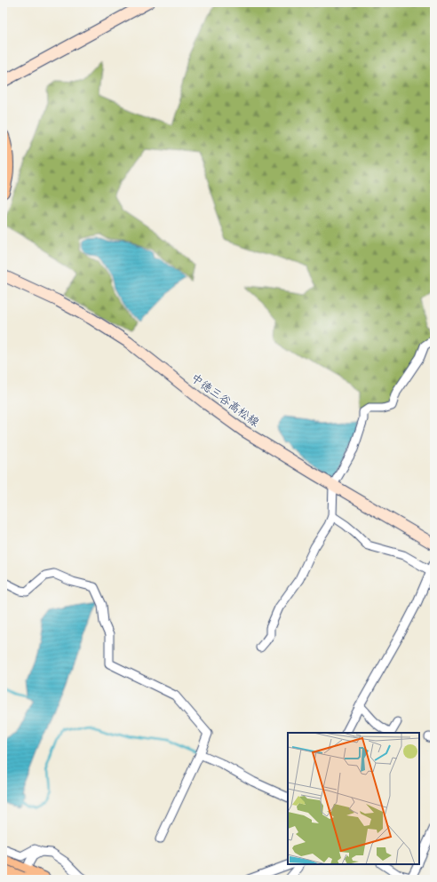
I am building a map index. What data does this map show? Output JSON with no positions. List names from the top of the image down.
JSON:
{
  "streets": {
    "main road": ["中徳三谷高松線"]
  }
}
